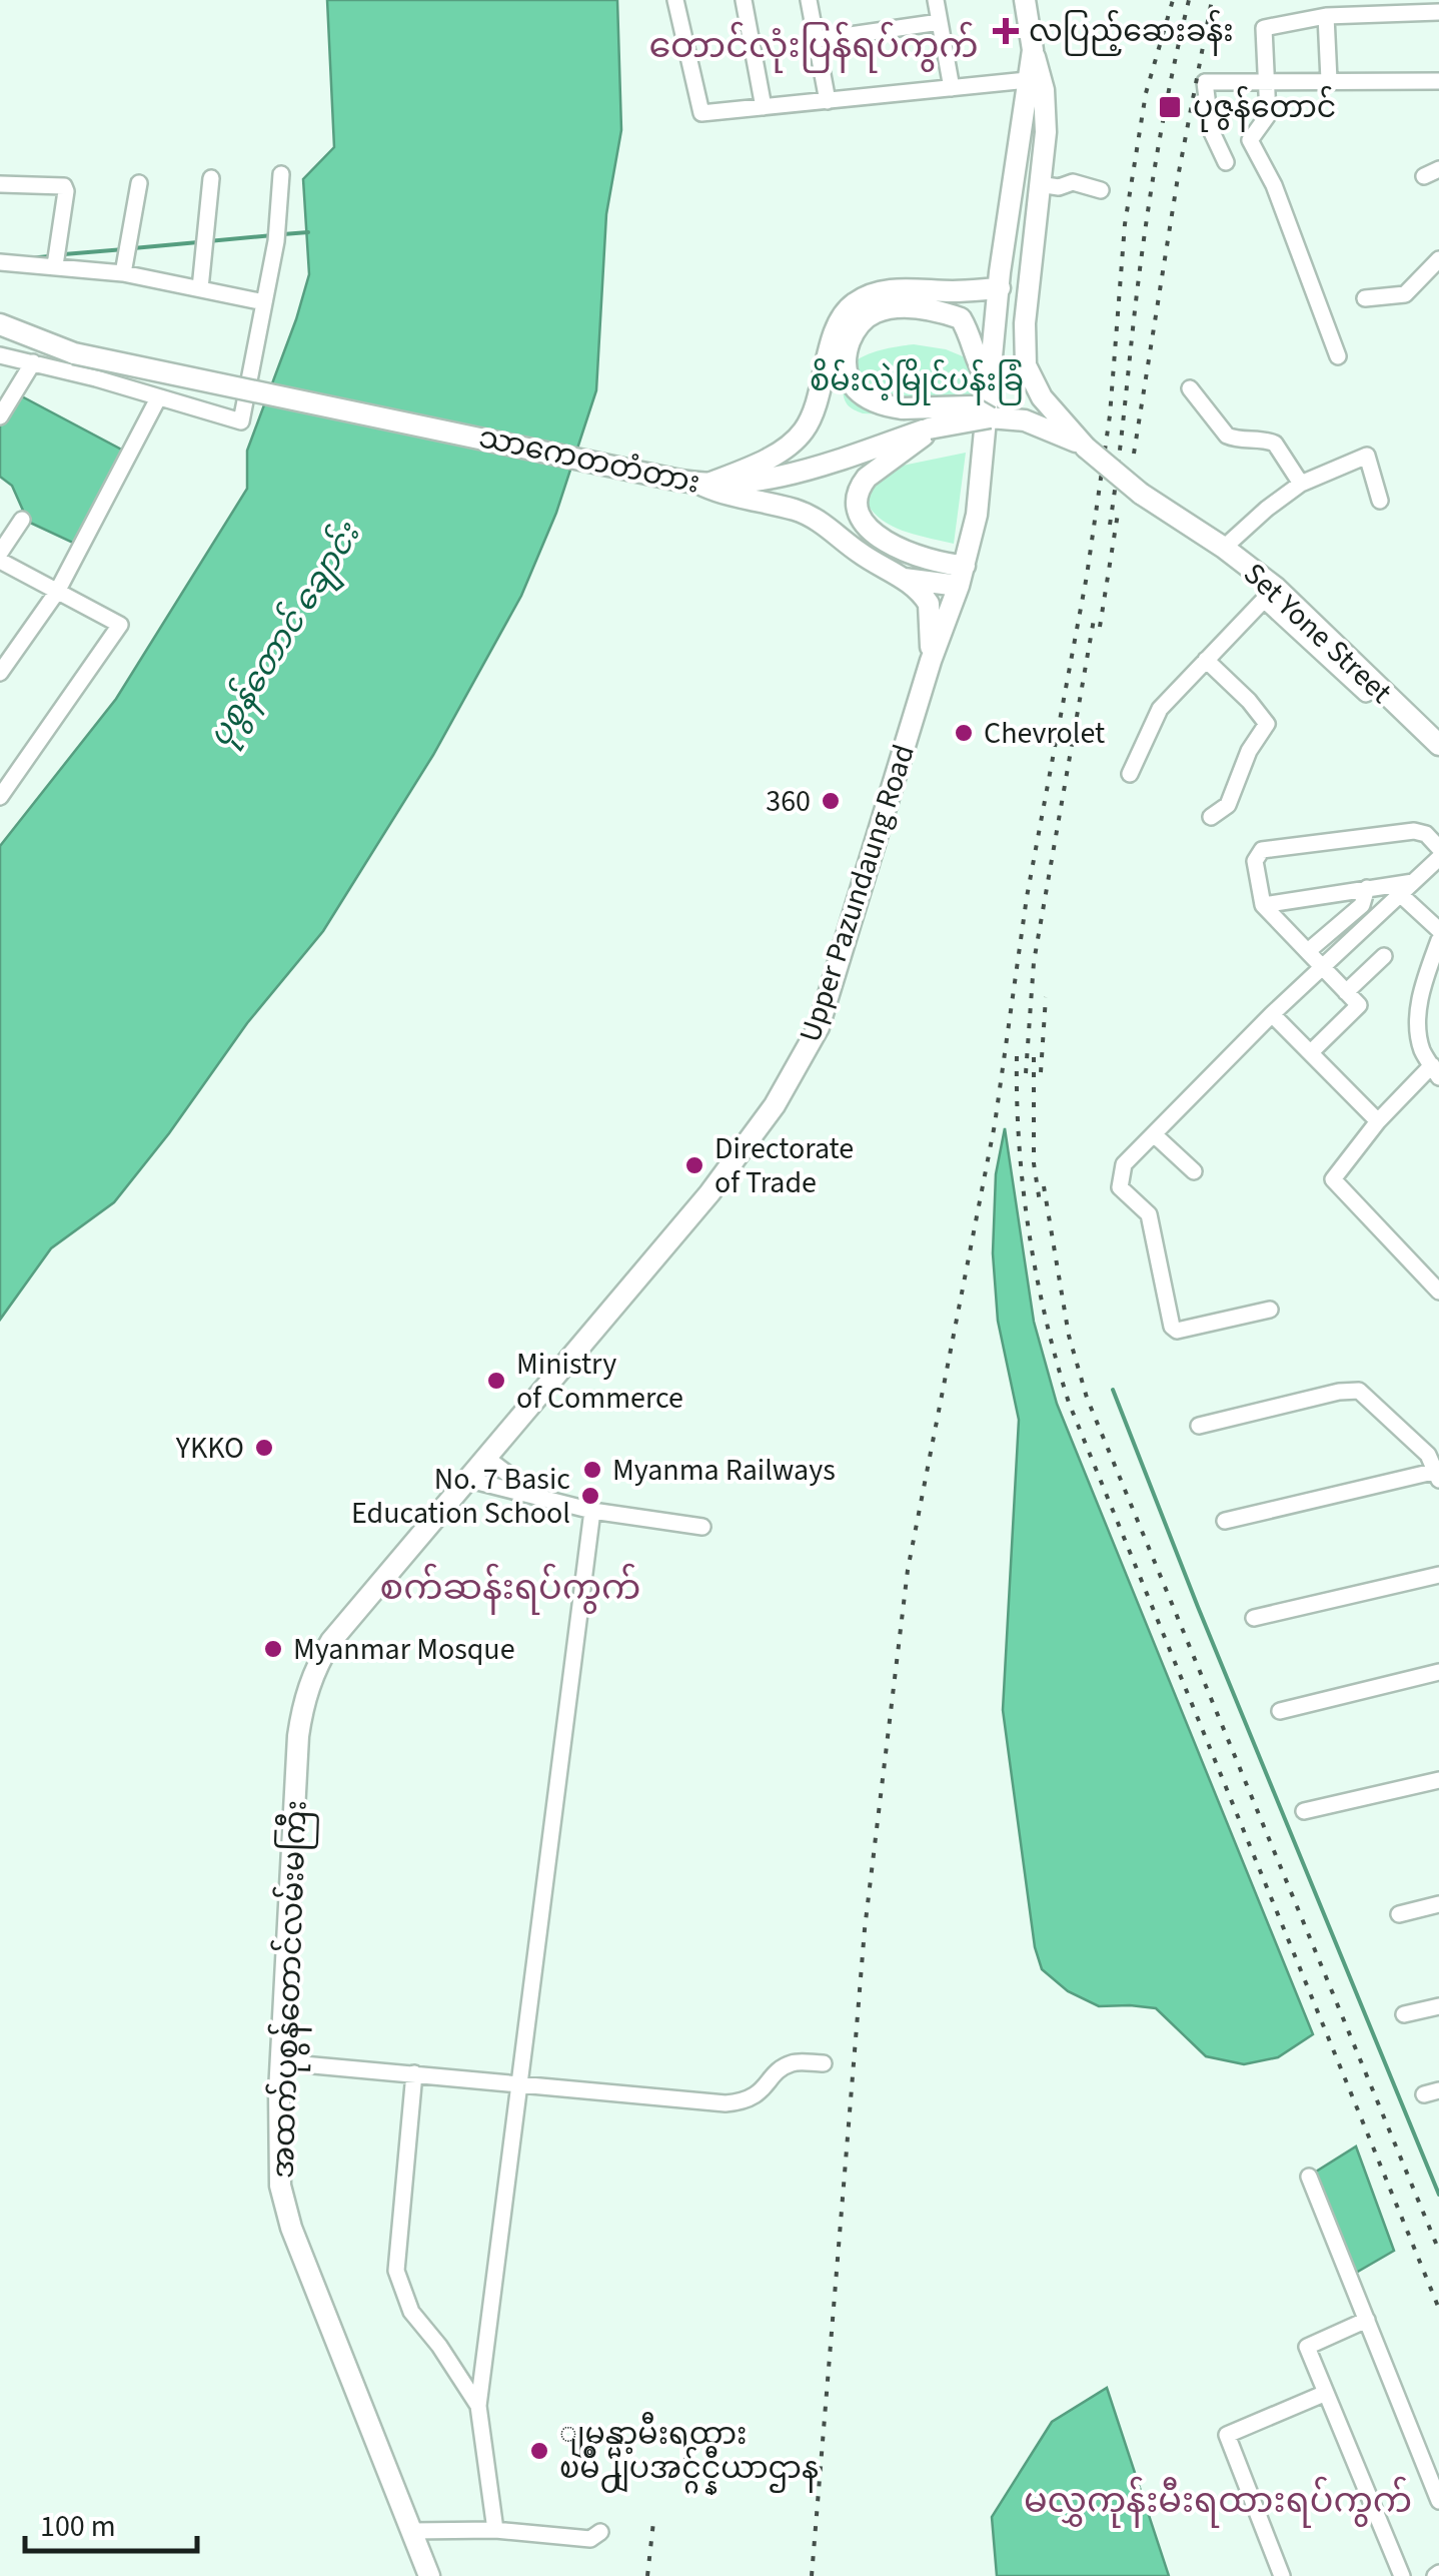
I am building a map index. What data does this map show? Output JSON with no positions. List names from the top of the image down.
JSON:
{
  "streets": {
    "main road": [
      "သာကေတတံတား",
      "Set Yone Street",
      "Upper Pazundaung Road",
      "အထက်ပုစွန်တောင်လမ်းမကြီး"
    ]
  },
  "crossings": [
    ["သာကေတတံတား", "Set Yone Street"],
    ["Upper Pazundaung Road", "အထက်ပုစွန်တောင်လမ်းမကြီး"]
  ],
  "districts": ["တောင်လုံးပြန်ရပ်ကွက်", "စက်ဆန်းရပ်ကွက်", "မလွှကုန်းမီးရထားရပ်ကွက်"],
  "water": ["ပုစွန်တောင် ချောင်း"],
  "parks": ["စိမ်းလဲ့မြိုင်ပန်းခြံ"],
  "places": {
    "health": ["လပြည့်ဆေးခန်း"],
    "transit": ["ပုဇွန်တောင်"],
    "other": [
      "Chevrolet",
      "360",
      "Directorate of Trade",
      "Ministry of Commerce",
      "YKKO",
      "Myanma Railways",
      "No. 7 Basic Education School",
      "Myanmar Mosque",
      "ျမန္မာ့မီးရထား ၿမိဳ႕ျပအင္ဂ်င္နီယာဌာန"
    ]
  },
  "scale_bar": "100 m"
}
